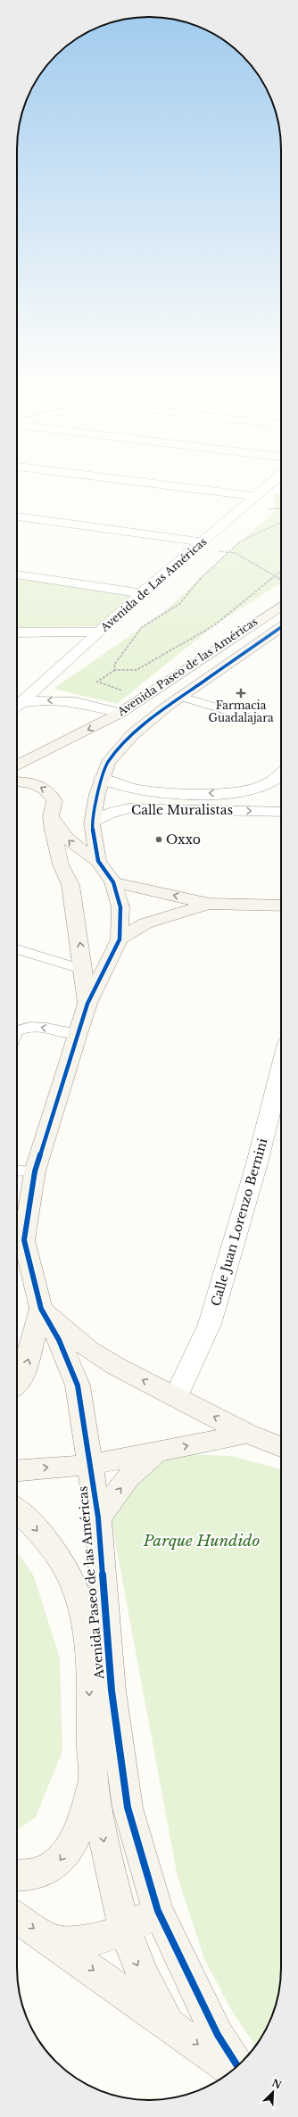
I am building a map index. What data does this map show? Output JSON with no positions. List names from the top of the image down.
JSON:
{
  "streets": {
    "street": [
      "Avenida de Las Américas",
      "Avenida Paseo de las Américas",
      "Calle Muralistas",
      "Calle Juan Lorenzo Bernini"
    ]
  },
  "crossings": [
    ["Avenida Paseo de las Américas", "Calle Muralistas"]
  ],
  "parks": ["Parque Hundido"],
  "places": {
    "health": ["Farmacia Guadalajara"],
    "other": ["Oxxo"]
  },
  "north": "top right"
}
